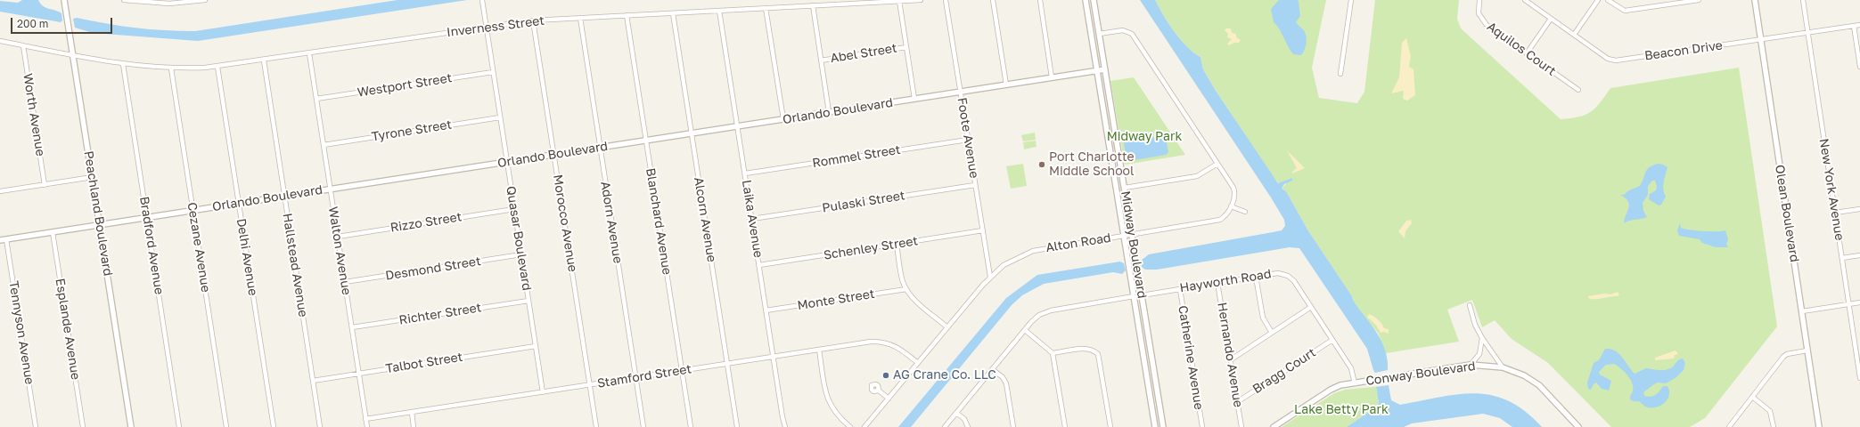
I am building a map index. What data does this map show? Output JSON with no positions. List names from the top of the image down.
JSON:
{
  "streets": {
    "street": [
      "Inverness Street",
      "Aquilos Court",
      "Beacon Drive",
      "Abel Street",
      "Westport Street",
      "Orlando Boulevard",
      "Worth Avenue",
      "Tyrone Street",
      "Foote Avenue",
      "Rommel Street",
      "New York Avenue",
      "Pulaski Street",
      "Peachland Boulevard",
      "Olean Boulevard",
      "Laika Avenue",
      "Alcorn Avenue",
      "Blanchard Avenue",
      "Rizzo Street",
      "Adorn Avenue",
      "Morocco Avenue",
      "Quasar Boulevard",
      "Alton Road",
      "Midway Boulevard",
      "Bradford Avenue",
      "Cezane Avenue",
      "Schenley Street",
      "Walton Avenue",
      "Delhi Avenue",
      "Hallstead Avenue",
      "Desmond Street",
      "Hayworth Road",
      "Monte Street",
      "Richter Street",
      "Esplande Avenue",
      "Tennyson Avenue",
      "Hernando Avenue",
      "Catherine Avenue",
      "Talbot Street",
      "Bragg Court",
      "Conway Boulevard",
      "Stamford Street"
    ]
  },
  "crossings": [
    ["Inverness Street", "Worth Avenue"],
    ["Inverness Street", "Peachland Boulevard"],
    ["Inverness Street", "Laika Avenue"],
    ["Inverness Street", "Alcorn Avenue"],
    ["Inverness Street", "Blanchard Avenue"],
    ["Inverness Street", "Adorn Avenue"],
    ["Inverness Street", "Morocco Avenue"],
    ["Inverness Street", "Quasar Boulevard"],
    ["Inverness Street", "Bradford Avenue"],
    ["Inverness Street", "Cezane Avenue"],
    ["Inverness Street", "Walton Avenue"],
    ["Inverness Street", "Delhi Avenue"],
    ["Inverness Street", "Hallstead Avenue"],
    ["Beacon Drive", "New York Avenue"],
    ["Beacon Drive", "Olean Boulevard"],
    ["Westport Street", "Quasar Boulevard"],
    ["Westport Street", "Walton Avenue"],
    ["Orlando Boulevard", "Foote Avenue"],
    ["Orlando Boulevard", "Peachland Boulevard"],
    ["Orlando Boulevard", "Laika Avenue"],
    ["Orlando Boulevard", "Alcorn Avenue"],
    ["Orlando Boulevard", "Blanchard Avenue"],
    ["Orlando Boulevard", "Adorn Avenue"],
    ["Orlando Boulevard", "Morocco Avenue"],
    ["Orlando Boulevard", "Quasar Boulevard"],
    ["Orlando Boulevard", "Midway Boulevard"],
    ["Orlando Boulevard", "Bradford Avenue"],
    ["Orlando Boulevard", "Cezane Avenue"],
    ["Orlando Boulevard", "Walton Avenue"],
    ["Orlando Boulevard", "Delhi Avenue"],
    ["Orlando Boulevard", "Hallstead Avenue"],
    ["Orlando Boulevard", "Esplande Avenue"],
    ["Orlando Boulevard", "Tennyson Avenue"],
    ["Tyrone Street", "Quasar Boulevard"],
    ["Tyrone Street", "Walton Avenue"],
    ["Foote Avenue", "Rommel Street"],
    ["Foote Avenue", "Pulaski Street"],
    ["Foote Avenue", "Alton Road"],
    ["Foote Avenue", "Schenley Street"],
    ["Rommel Street", "Laika Avenue"],
    ["Pulaski Street", "Laika Avenue"],
    ["Laika Avenue", "Schenley Street"],
    ["Laika Avenue", "Monte Street"],
    ["Laika Avenue", "Stamford Street"],
    ["Alcorn Avenue", "Stamford Street"],
    ["Blanchard Avenue", "Stamford Street"],
    ["Rizzo Street", "Quasar Boulevard"],
    ["Rizzo Street", "Walton Avenue"],
    ["Adorn Avenue", "Stamford Street"],
    ["Morocco Avenue", "Stamford Street"],
    ["Quasar Boulevard", "Desmond Street"],
    ["Quasar Boulevard", "Richter Street"],
    ["Quasar Boulevard", "Talbot Street"],
    ["Quasar Boulevard", "Stamford Street"],
    ["Alton Road", "Midway Boulevard"],
    ["Alton Road", "Stamford Street"],
    ["Midway Boulevard", "Hayworth Road"],
    ["Walton Avenue", "Desmond Street"],
    ["Walton Avenue", "Richter Street"],
    ["Walton Avenue", "Talbot Street"],
    ["Walton Avenue", "Stamford Street"],
    ["Hallstead Avenue", "Talbot Street"],
    ["Hayworth Road", "Hernando Avenue"],
    ["Hayworth Road", "Catherine Avenue"],
    ["Hayworth Road", "Bragg Court"],
    ["Hayworth Road", "Conway Boulevard"],
    ["Hernando Avenue", "Bragg Court"]
  ],
  "parks": ["Midway Park", "Lake Betty Park"],
  "places": ["Port Charlotte Middle School", "AG Crane Co. LLC"],
  "scale_bar": "200 m"
}
